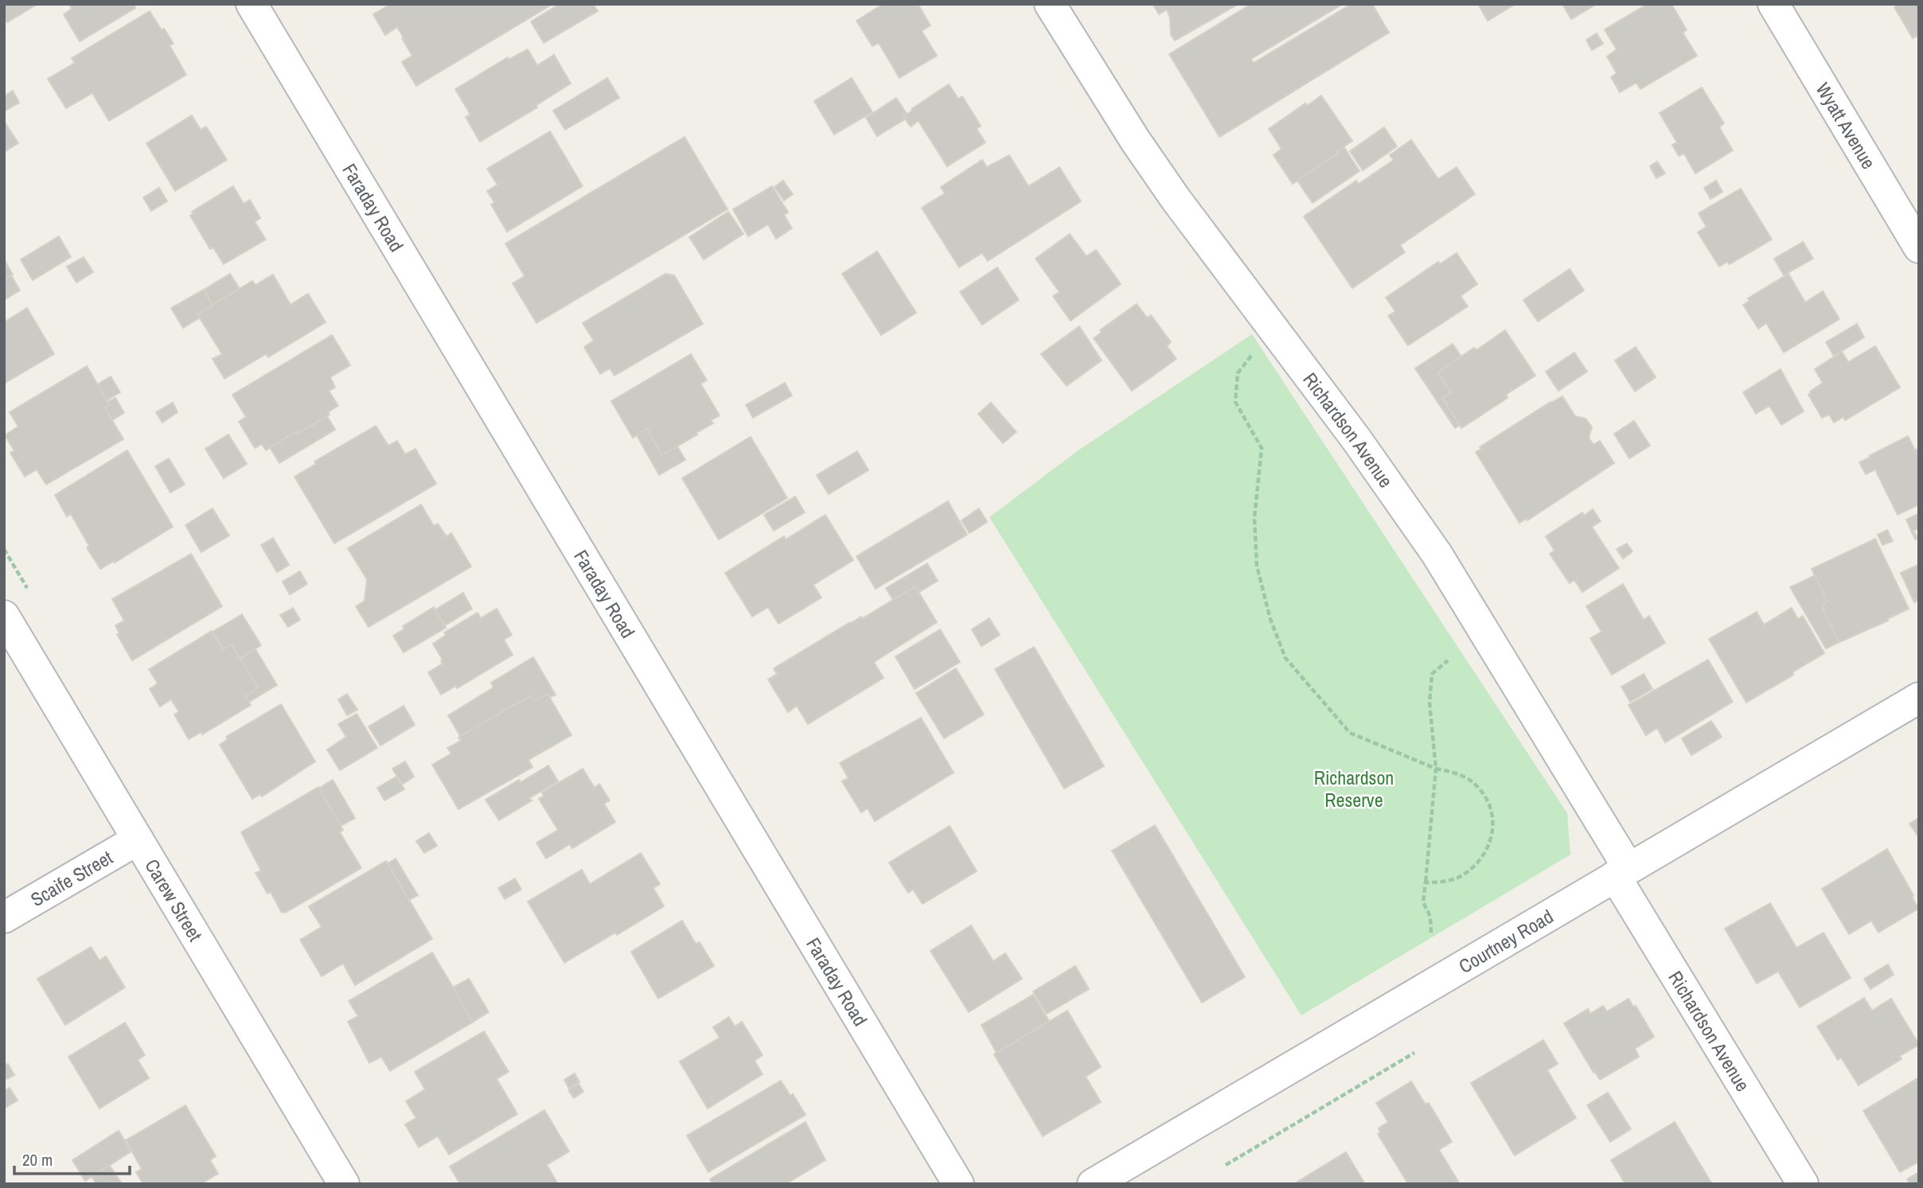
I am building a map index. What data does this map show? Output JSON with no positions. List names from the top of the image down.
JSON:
{
  "streets": {
    "street": [
      "Wyatt Avenue",
      "Faraday Road",
      "Richardson Avenue",
      "Scaife Street",
      "Carew Street",
      "Courtney Road"
    ]
  },
  "crossings": [
    ["Richardson Avenue", "Courtney Road"],
    ["Scaife Street", "Carew Street"]
  ],
  "parks": ["Richardson Reserve"],
  "scale_bar": "20 m"
}
